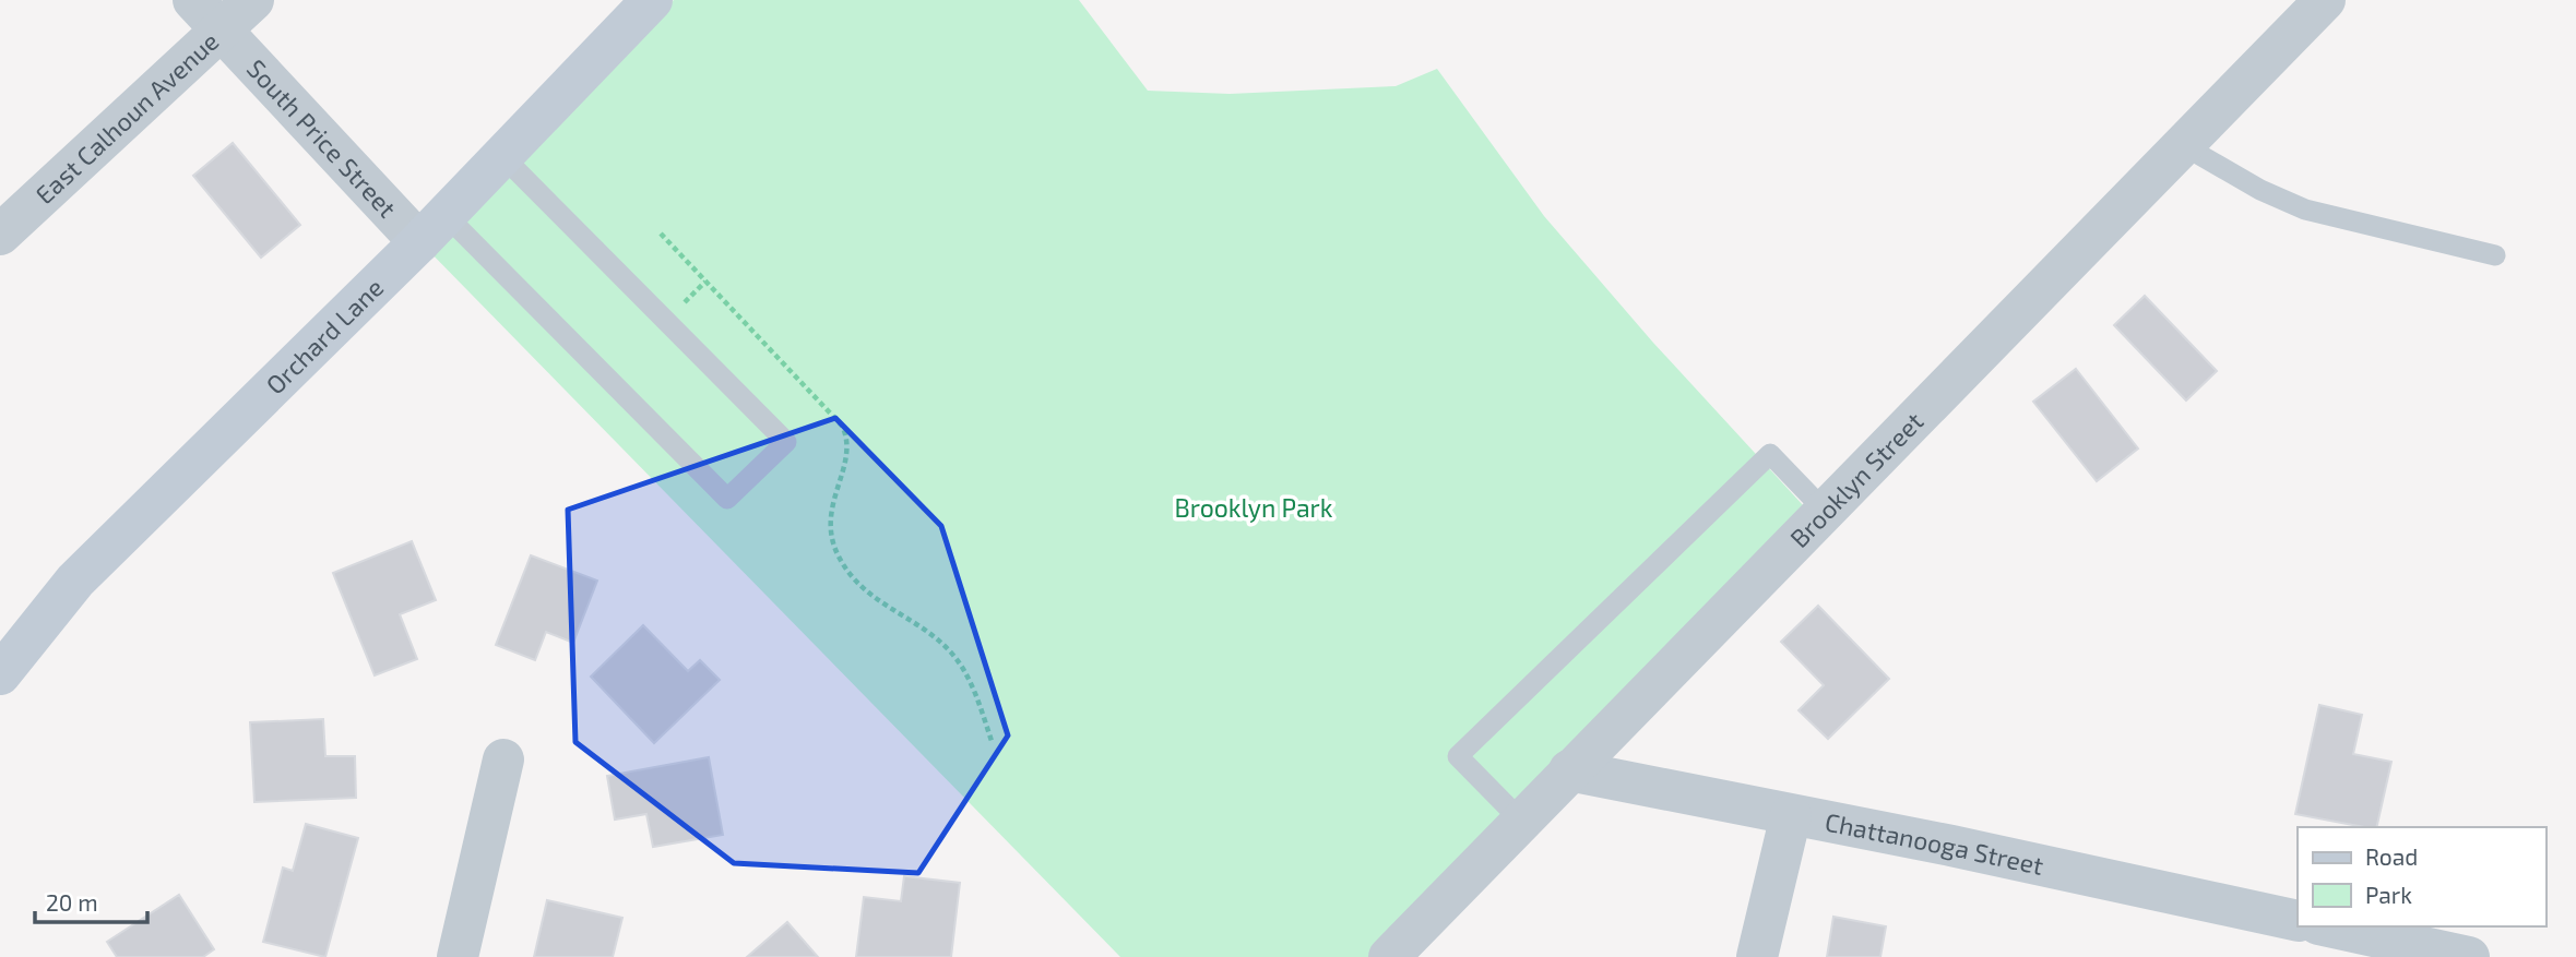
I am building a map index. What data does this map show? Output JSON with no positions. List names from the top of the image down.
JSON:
{
  "streets": {
    "street": [
      "East Calhoun Avenue",
      "South Price Street",
      "Orchard Lane",
      "Brooklyn Street",
      "Chattanooga Street"
    ]
  },
  "crossings": [
    ["East Calhoun Avenue", "South Price Street"],
    ["South Price Street", "Orchard Lane"],
    ["Brooklyn Street", "Chattanooga Street"]
  ],
  "parks": ["Brooklyn Park"],
  "legend": ["Road", "Park"],
  "scale_bar": "20 m"
}
